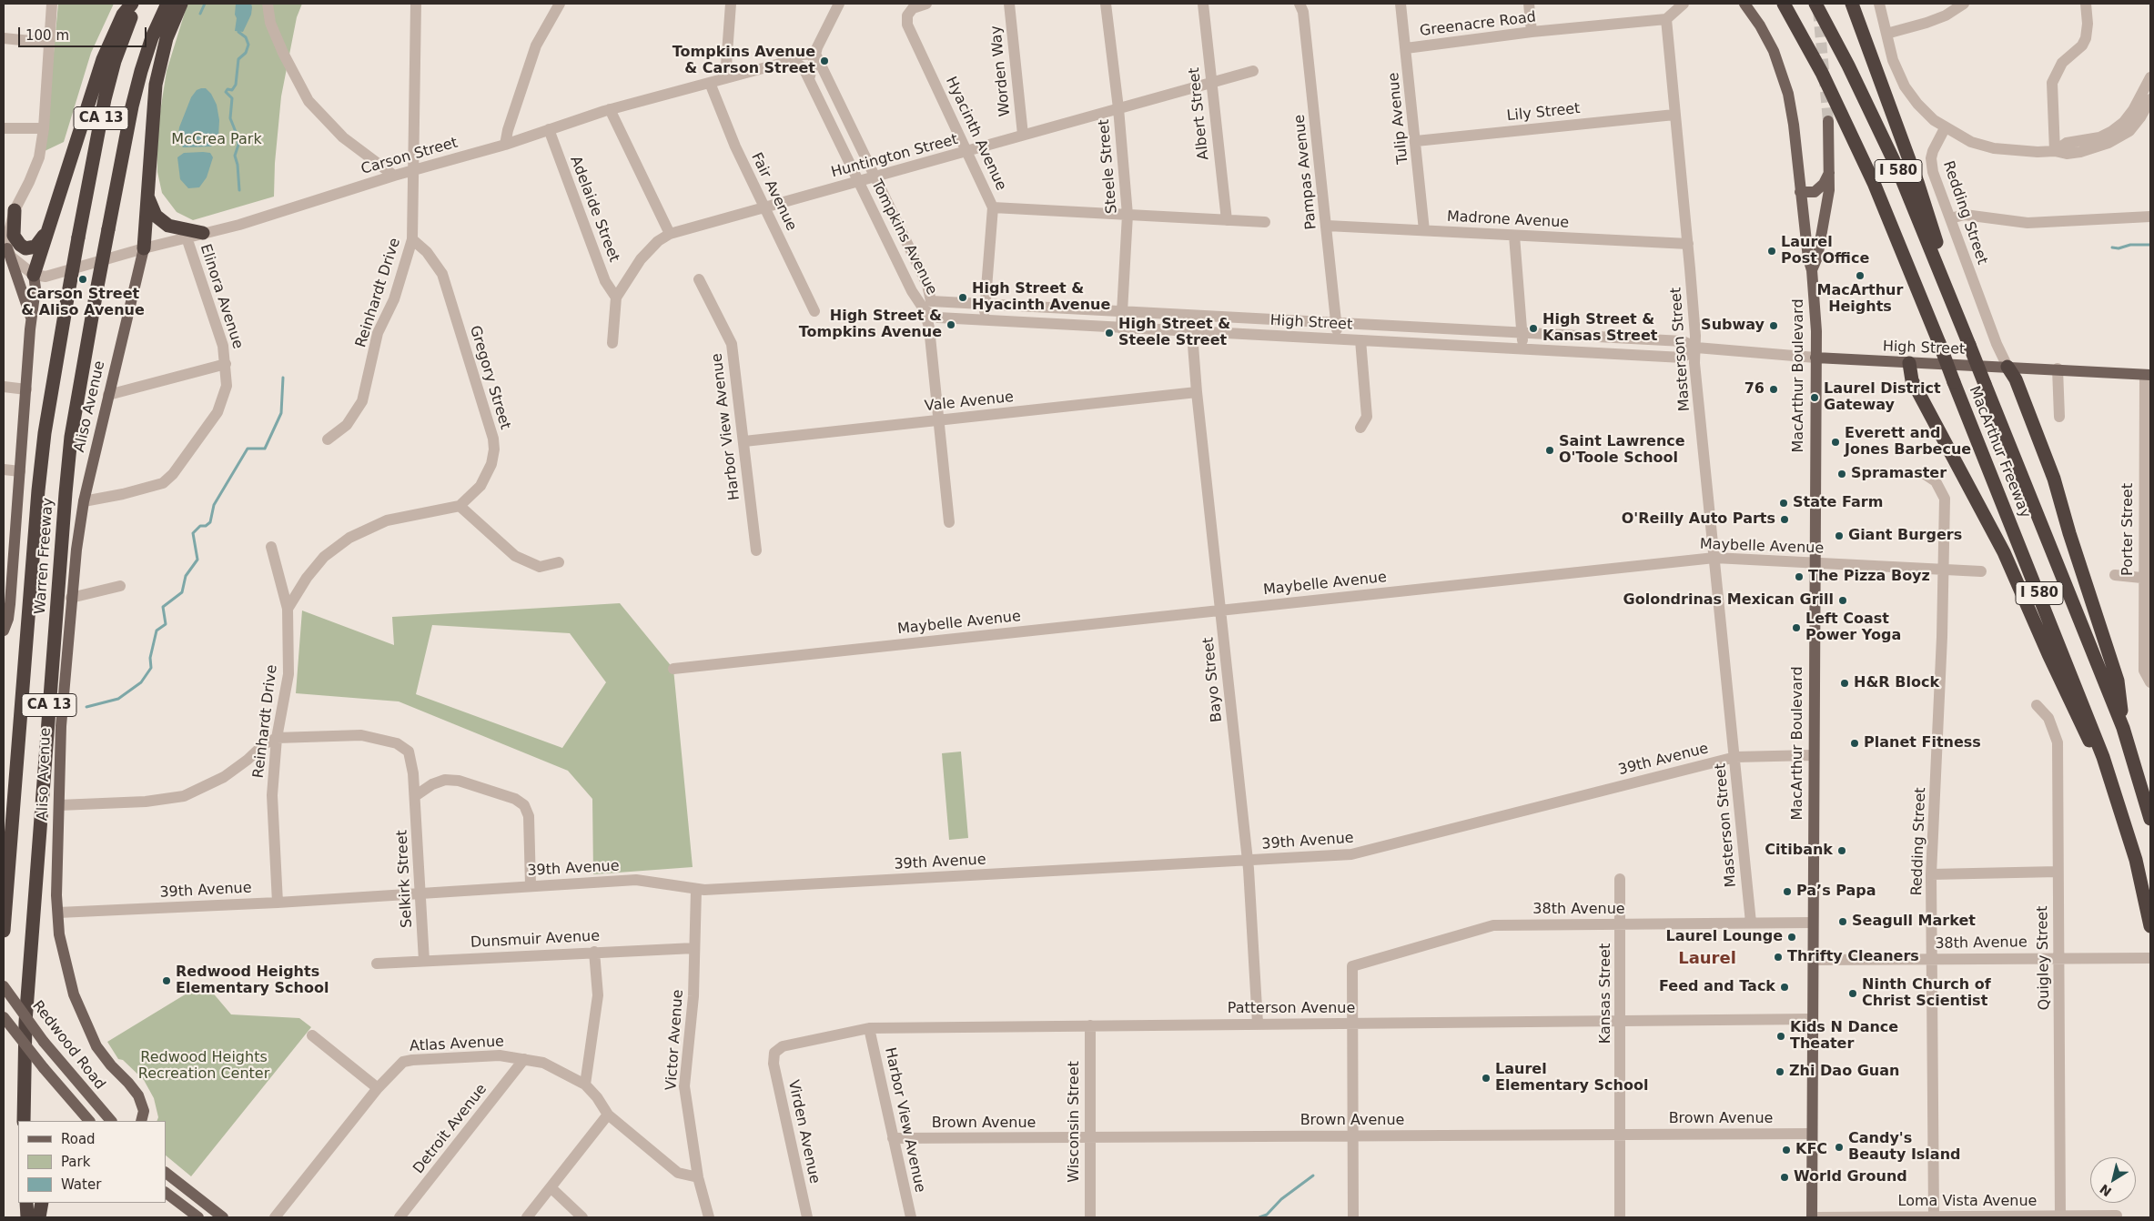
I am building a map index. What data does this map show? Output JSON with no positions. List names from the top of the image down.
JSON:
{
  "streets": {
    "highway": [
      "CA 13",
      "I 580",
      "MacArthur Freeway",
      "Warren Freeway"
    ],
    "main road": [
      "High Street",
      "MacArthur Boulevard",
      "Aliso Avenue",
      "Redwood Road"
    ],
    "street": [
      "Greenacre Road",
      "Worden Way",
      "Lily Street",
      "Albert Street",
      "Tulip Avenue",
      "Hyacinth Avenue",
      "Carson Street",
      "Huntington Street",
      "Steele Street",
      "Pampas Avenue",
      "Fair Avenue",
      "Adelaide Street",
      "Redding Street",
      "Madrone Avenue",
      "Tompkins Avenue",
      "Reinhardt Drive",
      "Elinora Avenue",
      "Masterson Street",
      "Gregory Street",
      "Vale Avenue",
      "Harbor View Avenue",
      "Porter Street",
      "Maybelle Avenue",
      "Bayo Street",
      "39th Avenue",
      "Selkirk Street",
      "38th Avenue",
      "Dunsmuir Avenue",
      "Quigley Street",
      "Kansas Street",
      "Patterson Avenue",
      "Victor Avenue",
      "Atlas Avenue",
      "Brown Avenue",
      "Wisconsin Street",
      "Detroit Avenue",
      "Virden Avenue",
      "Loma Vista Avenue"
    ]
  },
  "crossings": [
    ["Greenacre Road", "Tulip Avenue"],
    ["Greenacre Road", "Masterson Street"],
    ["Worden Way", "Huntington Street"],
    ["Lily Street", "Tulip Avenue"],
    ["Lily Street", "Masterson Street"],
    ["Albert Street", "Huntington Street"],
    ["Tulip Avenue", "Madrone Avenue"],
    ["Hyacinth Avenue", "Huntington Street"],
    ["Hyacinth Avenue", "High Street"],
    ["Carson Street", "Fair Avenue"],
    ["Carson Street", "Adelaide Street"],
    ["Carson Street", "Tompkins Avenue"],
    ["Carson Street", "Reinhardt Drive"],
    ["Carson Street", "Elinora Avenue"],
    ["Carson Street", "Aliso Avenue"],
    ["Huntington Street", "Steele Street"],
    ["Huntington Street", "Fair Avenue"],
    ["Huntington Street", "Adelaide Street"],
    ["Huntington Street", "Tompkins Avenue"],
    ["Steele Street", "High Street"],
    ["Pampas Avenue", "Madrone Avenue"],
    ["Pampas Avenue", "High Street"],
    ["Redding Street", "High Street"],
    ["Redding Street", "Maybelle Avenue"],
    ["Redding Street", "38th Avenue"],
    ["Redding Street", "Loma Vista Avenue"],
    ["Madrone Avenue", "Masterson Street"],
    ["Tompkins Avenue", "High Street"],
    ["Tompkins Avenue", "Vale Avenue"],
    ["Reinhardt Drive", "Gregory Street"],
    ["Reinhardt Drive", "39th Avenue"],
    ["Reinhardt Drive", "Selkirk Street"],
    ["Elinora Avenue", "Aliso Avenue"],
    ["High Street", "Masterson Street"],
    ["High Street", "MacArthur Boulevard"],
    ["High Street", "Porter Street"],
    ["High Street", "Bayo Street"],
    ["Masterson Street", "Maybelle Avenue"],
    ["Masterson Street", "39th Avenue"],
    ["Masterson Street", "38th Avenue"],
    ["MacArthur Boulevard", "Maybelle Avenue"],
    ["MacArthur Boulevard", "39th Avenue"],
    ["MacArthur Boulevard", "38th Avenue"],
    ["MacArthur Boulevard", "Patterson Avenue"],
    ["MacArthur Boulevard", "Brown Avenue"],
    ["Vale Avenue", "Harbor View Avenue"],
    ["Vale Avenue", "Bayo Street"],
    ["Aliso Avenue", "39th Avenue"],
    ["Harbor View Avenue", "Patterson Avenue"],
    ["Harbor View Avenue", "Brown Avenue"],
    ["Maybelle Avenue", "Bayo Street"],
    ["Bayo Street", "39th Avenue"],
    ["Bayo Street", "Patterson Avenue"],
    ["39th Avenue", "Selkirk Street"],
    ["39th Avenue", "Victor Avenue"],
    ["Selkirk Street", "Dunsmuir Avenue"],
    ["38th Avenue", "Quigley Street"],
    ["38th Avenue", "Kansas Street"],
    ["38th Avenue", "Patterson Avenue"],
    ["Dunsmuir Avenue", "Victor Avenue"],
    ["Quigley Street", "Loma Vista Avenue"],
    ["Kansas Street", "Patterson Avenue"],
    ["Kansas Street", "Brown Avenue"],
    ["Patterson Avenue", "Wisconsin Street"],
    ["Patterson Avenue", "Virden Avenue"],
    ["Victor Avenue", "Atlas Avenue"],
    ["Atlas Avenue", "Detroit Avenue"],
    ["Brown Avenue", "Wisconsin Street"]
  ],
  "districts": ["Laurel"],
  "parks": ["McCrea Park", "Redwood Heights Recreation Center"],
  "places": [
    "Tompkins Avenue & Carson Street",
    "Laurel Post Office",
    "MacArthur Heights",
    "Carson Street & Aliso Avenue",
    "High Street & Hyacinth Avenue",
    "High Street & Tompkins Avenue",
    "Subway",
    "High Street & Kansas Street",
    "High Street & Steele Street",
    "76",
    "Laurel District Gateway",
    "Everett and Jones Barbecue",
    "Saint Lawrence O'Toole School",
    "Spramaster",
    "State Farm",
    "O'Reilly Auto Parts",
    "Giant Burgers",
    "The Pizza Boyz",
    "Golondrinas Mexican Grill",
    "Left Coast Power Yoga",
    "H&R Block",
    "Planet Fitness",
    "Citibank",
    "Pa’s Papa",
    "Seagull Market",
    "Laurel Lounge",
    "Thrifty Cleaners",
    "Redwood Heights Elementary School",
    "Feed and Tack",
    "Ninth Church of Christ Scientist",
    "Kids N Dance Theater",
    "Zhi Dao Guan",
    "Laurel Elementary School",
    "Candy's Beauty Island",
    "KFC",
    "World Ground"
  ],
  "legend": ["Road", "Park", "Water"],
  "scale_bar": "100 m",
  "north": "bottom left"
}
